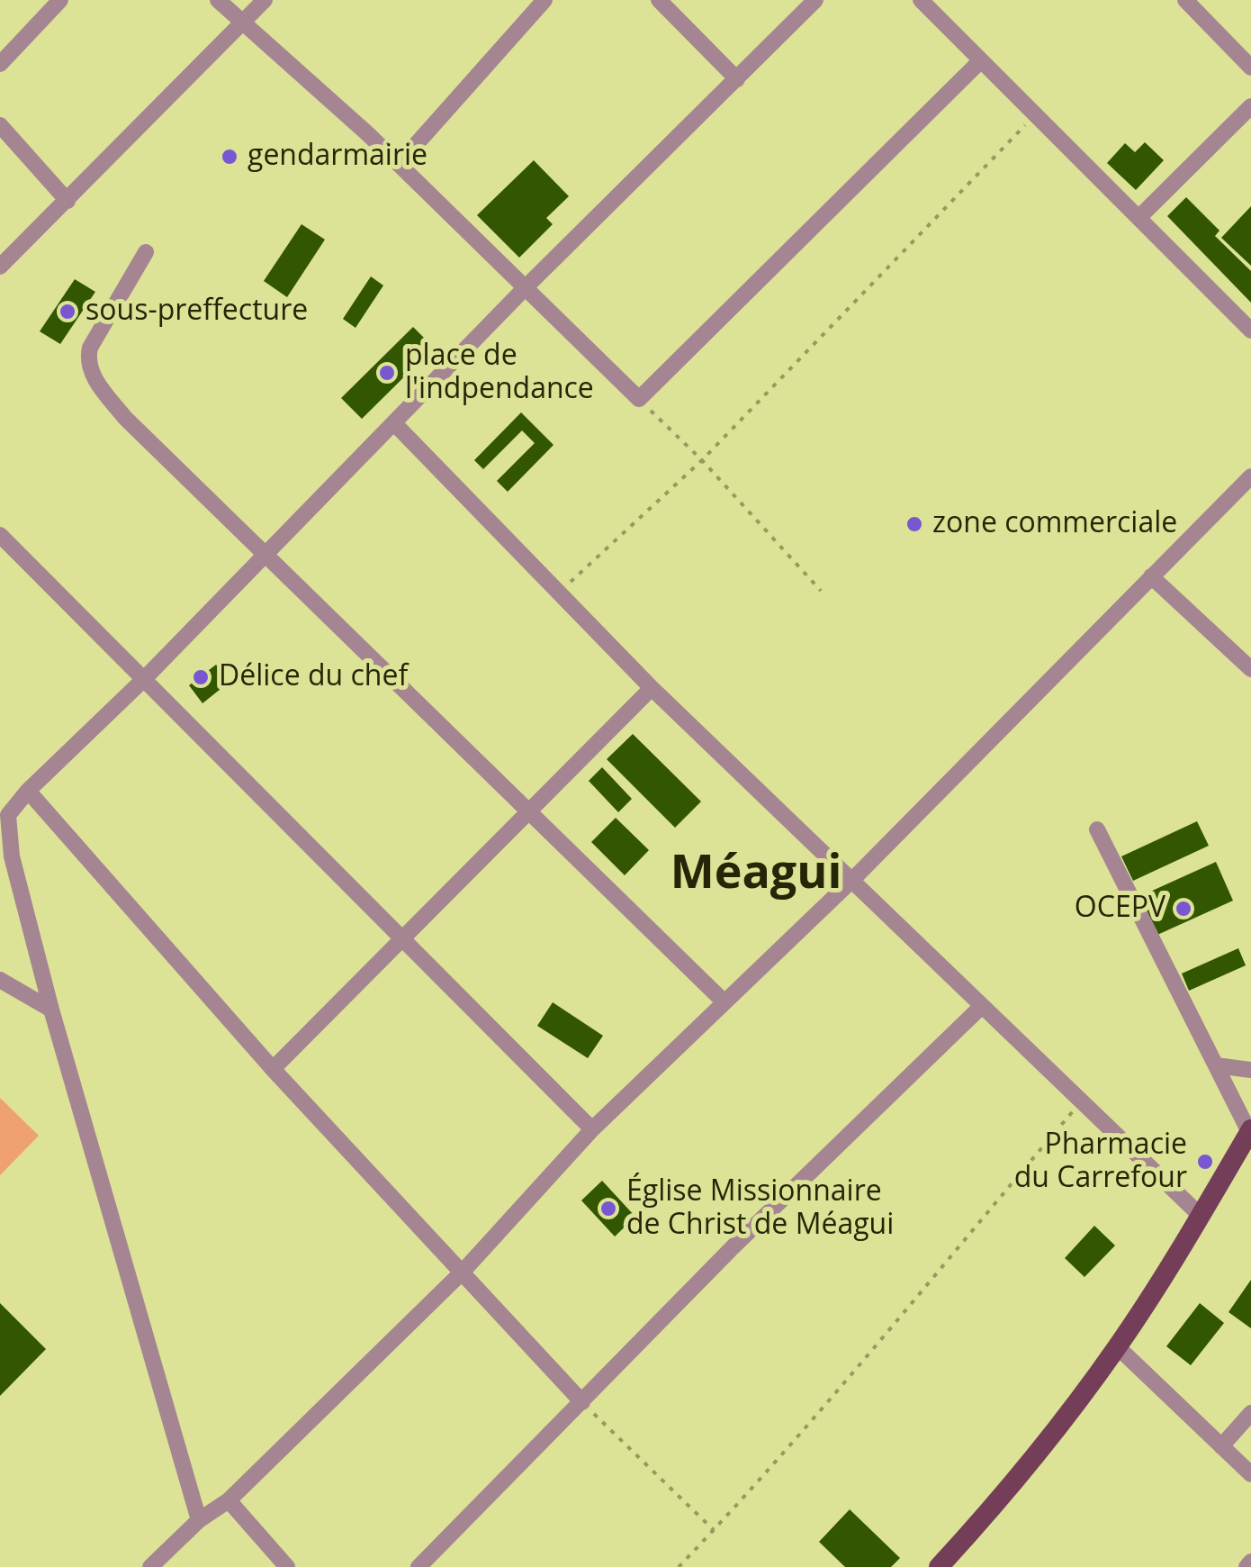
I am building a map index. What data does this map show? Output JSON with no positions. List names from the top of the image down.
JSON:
{
  "districts": ["Méagui"],
  "places": [
    "gendarmairie",
    "sous-preffecture",
    "place de l'indpendance",
    "zone commerciale",
    "Délice du chef",
    "OCEPV",
    "Pharmacie du Carrefour",
    "Église Missionnaire de Christ de Méagui"
  ]
}
